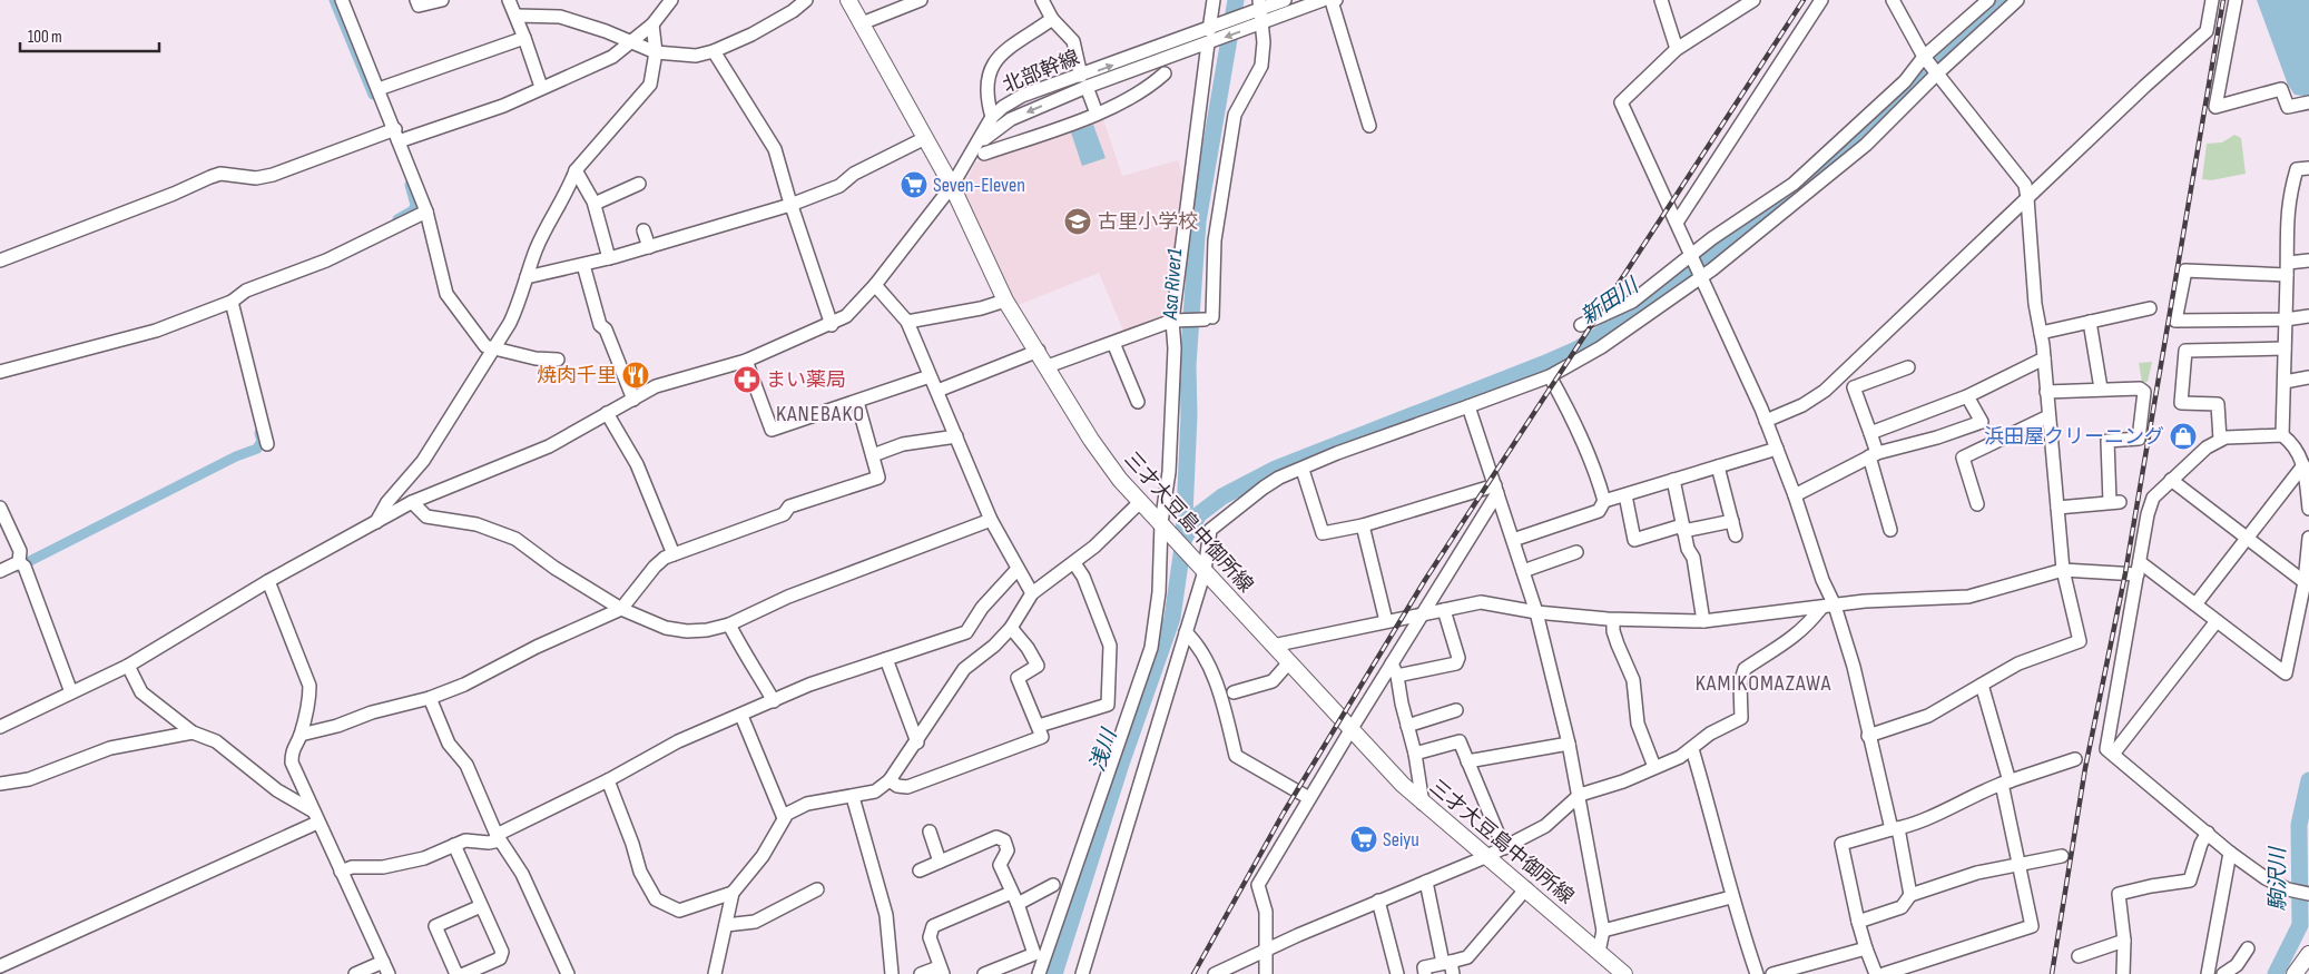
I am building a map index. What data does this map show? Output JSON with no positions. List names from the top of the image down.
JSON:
{
  "streets": {
    "main road": ["三才大豆島中御所線"],
    "street": ["北部幹線"]
  },
  "districts": ["KANEBAKO", "KAMIKOMAZAWA"],
  "water": [
    "Asa River1",
    "新田川",
    "浅川",
    "駒沢川"
  ],
  "places": {
    "supermarket": ["Seven-Eleven", "Seiyu"],
    "school or university": ["古里小学校"],
    "restaurant": ["焼肉千里"],
    "pharmacy": ["まい薬局"],
    "shop": ["浜田屋クリーニング"]
  },
  "scale_bar": "100 m"
}
